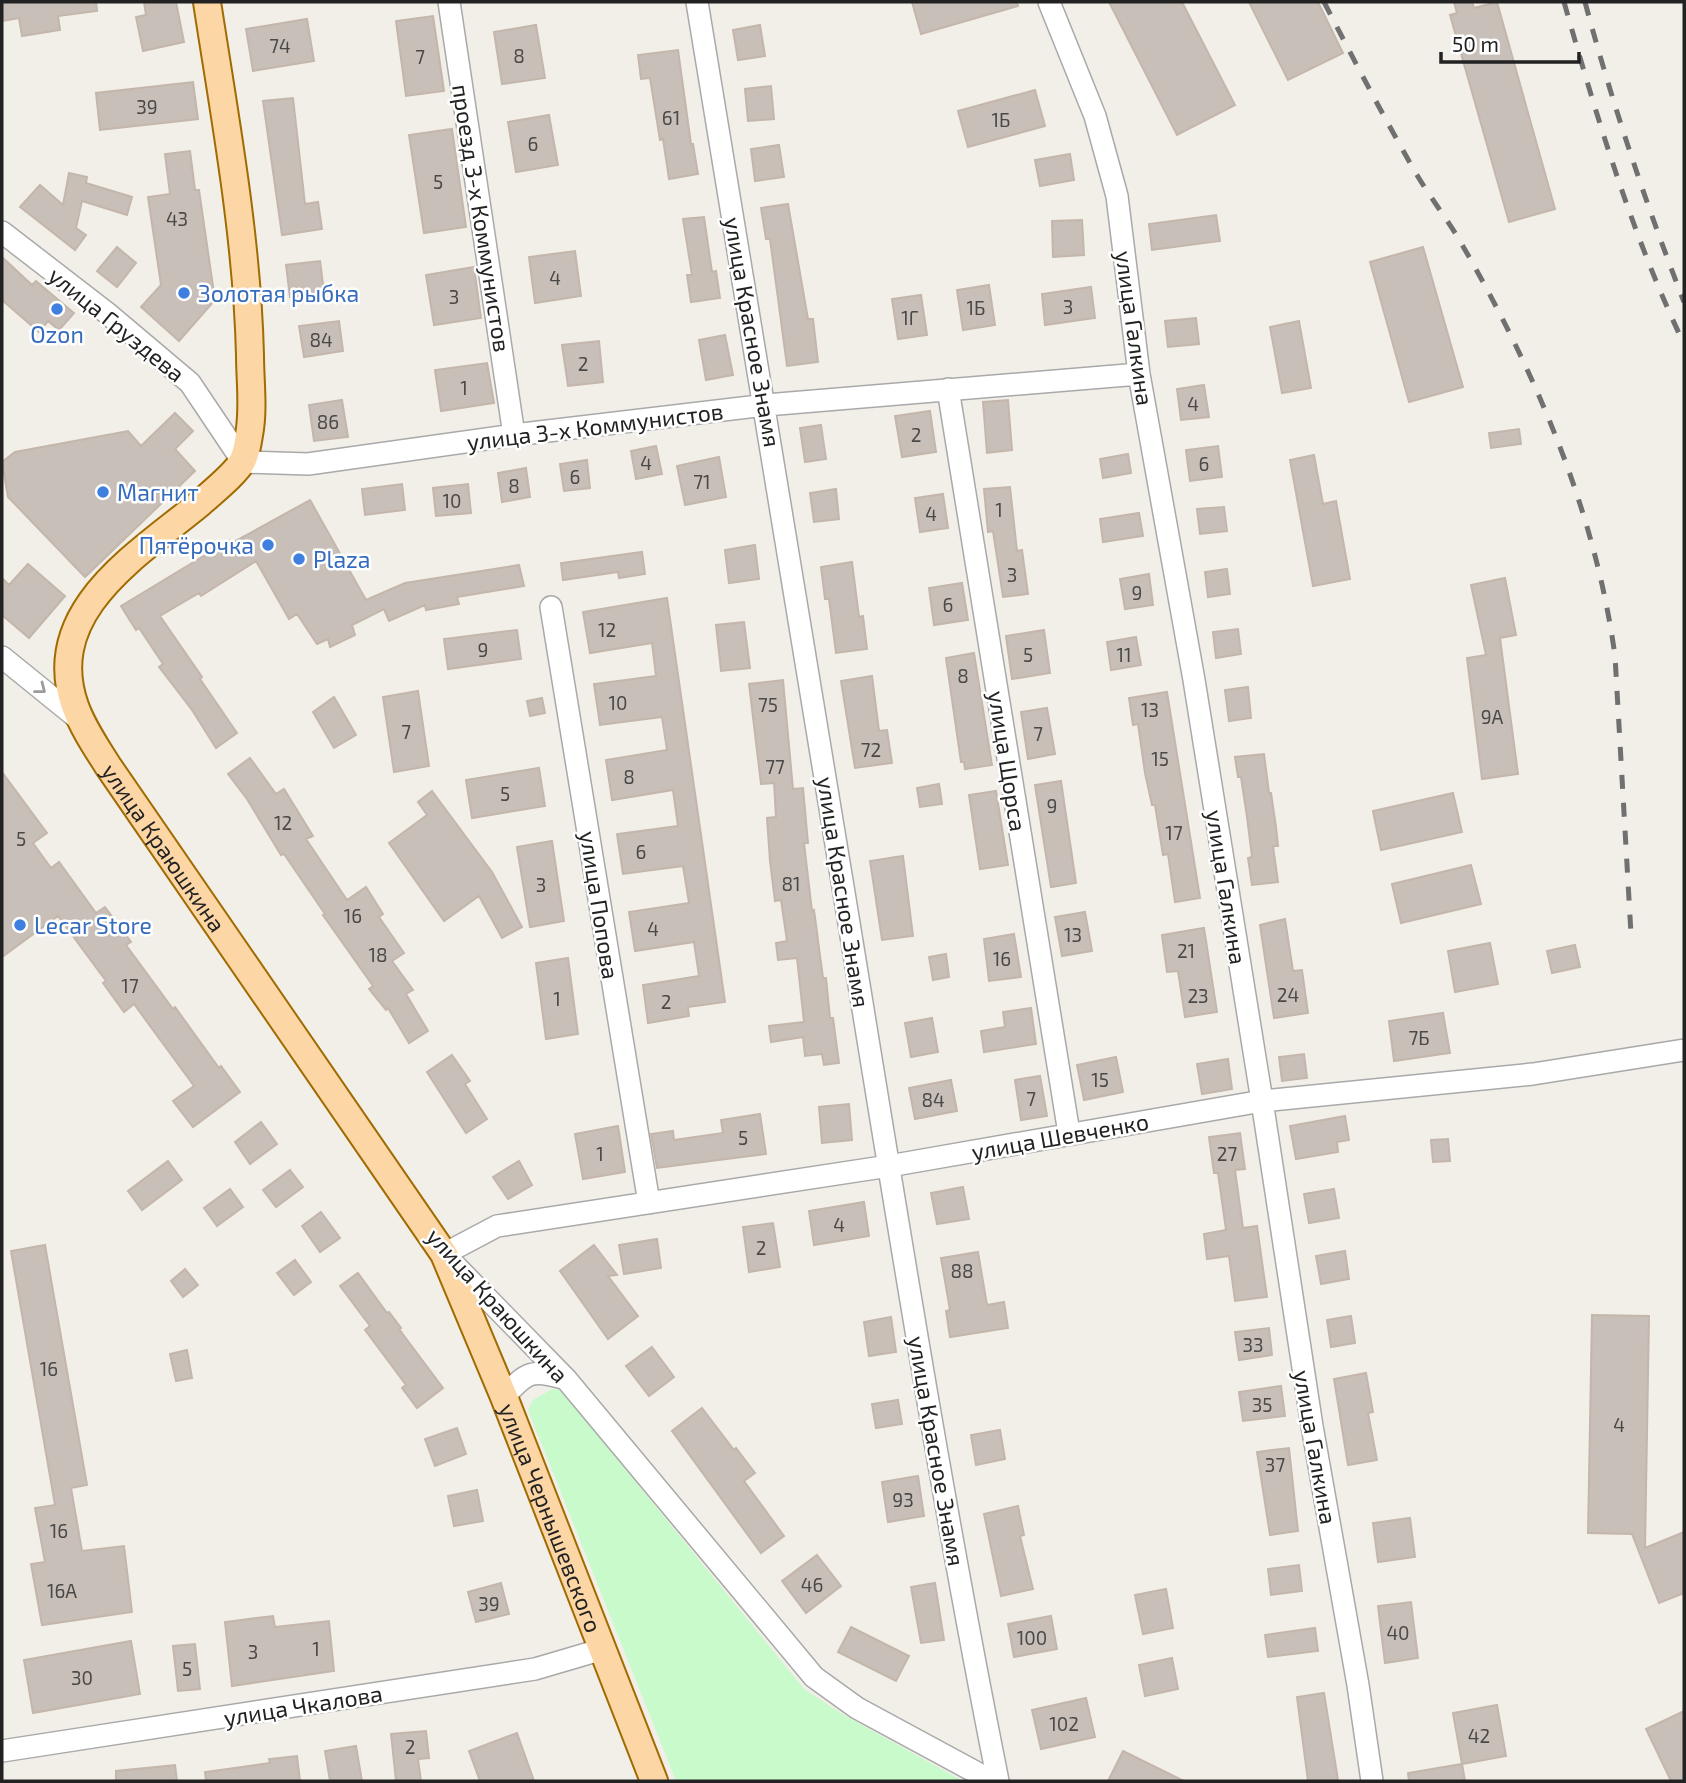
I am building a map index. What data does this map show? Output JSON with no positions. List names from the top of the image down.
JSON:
{
  "streets": {
    "main road": ["улица Краюшкина", "улица Чернышевского"],
    "street": [
      "проезд 3-х Коммунистов",
      "улица Груздева",
      "улица Галкина",
      "улица Красное Знамя",
      "улица 3-х Коммунистов",
      "улица Щорса",
      "улица Попова",
      "улица Шевченко",
      "улица Чкалова"
    ]
  },
  "crossings": [
    ["проезд 3-х Коммунистов", "улица 3-х Коммунистов"],
    ["улица Груздева", "улица 3-х Коммунистов"],
    ["улица Галкина", "улица 3-х Коммунистов"],
    ["улица Галкина", "улица Шевченко"],
    ["улица Красное Знамя", "улица 3-х Коммунистов"],
    ["улица Красное Знамя", "улица Шевченко"],
    ["улица 3-х Коммунистов", "улица Щорса"],
    ["улица Щорса", "улица Шевченко"],
    ["улица Краюшкина", "улица Шевченко"],
    ["улица Краюшкина", "улица Чернышевского"],
    ["улица Попова", "улица Шевченко"],
    ["улица Шевченко", "улица Чернышевского"],
    ["улица Чернышевского", "улица Чкалова"]
  ],
  "places": [
    "Золотая рыбка",
    "Ozon",
    "Магнит",
    "Пятёрочка",
    "Plaza",
    "Lecar Store"
  ],
  "house_numbers": [
    "74",
    "8",
    "7",
    "39",
    "61",
    "1Б",
    "6",
    "5",
    "43",
    "4",
    "3",
    "3",
    "1Б",
    "1Г",
    "84",
    "2",
    "1",
    "4",
    "86",
    "2",
    "4",
    "6",
    "6",
    "71",
    "8",
    "10",
    "1",
    "4",
    "3",
    "9",
    "6",
    "12",
    "9",
    "5",
    "11",
    "8",
    "10",
    "75",
    "13",
    "9А",
    "7",
    "7",
    "72",
    "15",
    "77",
    "8",
    "5",
    "9",
    "12",
    "17",
    "5",
    "6",
    "81",
    "3",
    "16",
    "4",
    "13",
    "21",
    "18",
    "16",
    "17",
    "24",
    "23",
    "1",
    "2",
    "7Б",
    "15",
    "7",
    "84",
    "5",
    "1",
    "27",
    "4",
    "2",
    "88",
    "33",
    "16",
    "35",
    "4",
    "37",
    "93",
    "16",
    "46",
    "16А",
    "39",
    "40",
    "100",
    "1",
    "3",
    "5",
    "30",
    "102",
    "42",
    "2"
  ],
  "scale_bar": "50 m"
}
